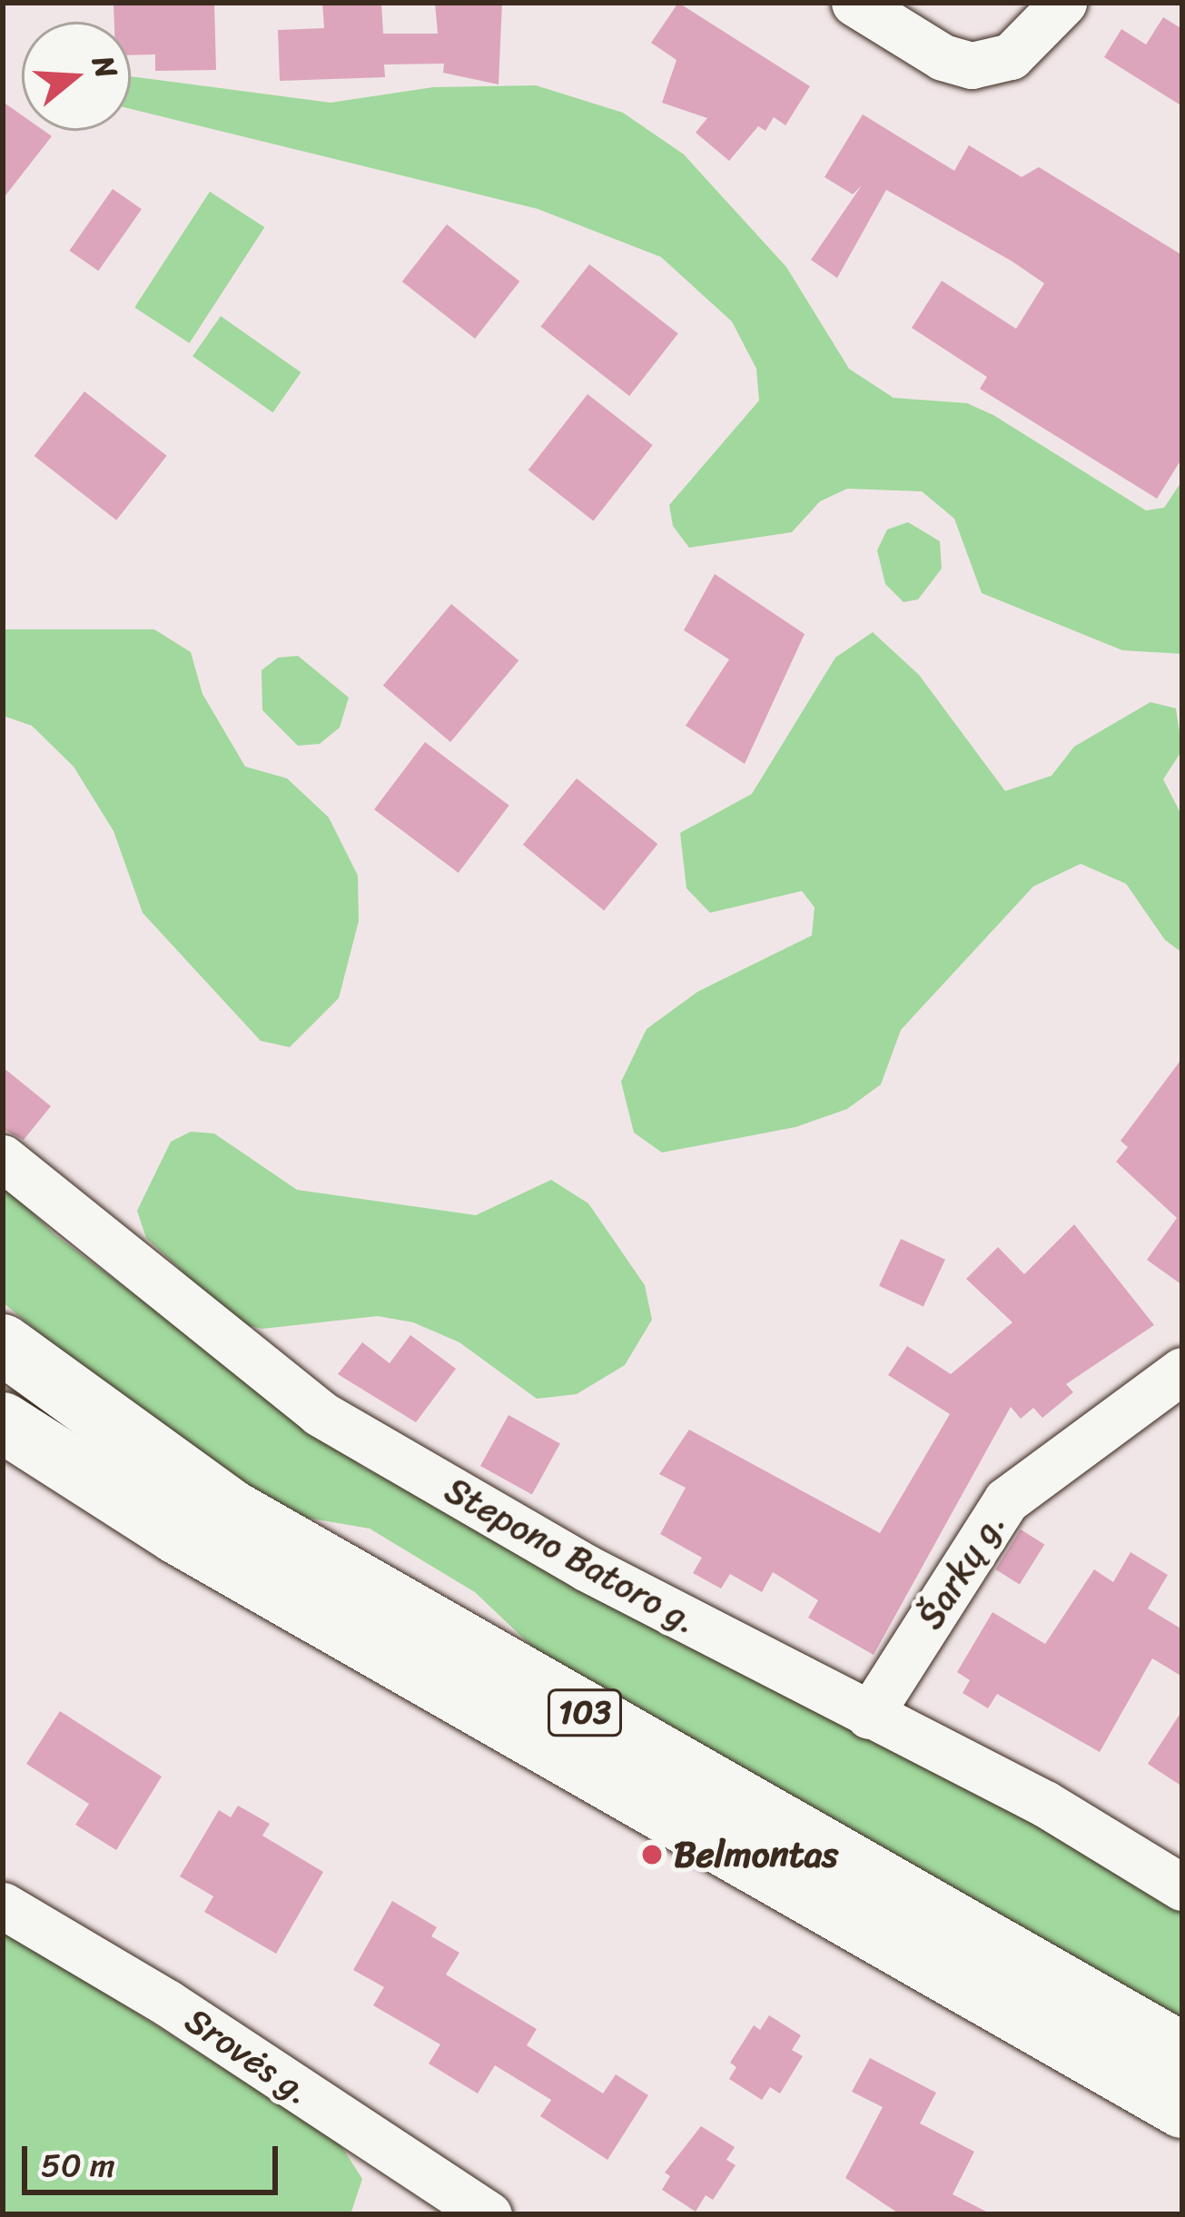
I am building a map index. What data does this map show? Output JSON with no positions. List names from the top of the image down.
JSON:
{
  "streets": {
    "main road": ["103"],
    "street": ["Stepono Batoro g.", "Šarkų g.", "Srovės g."]
  },
  "crossings": [
    ["Stepono Batoro g.", "Šarkų g."]
  ],
  "places": ["Belmontas"],
  "scale_bar": "50 m",
  "north": "right"
}
